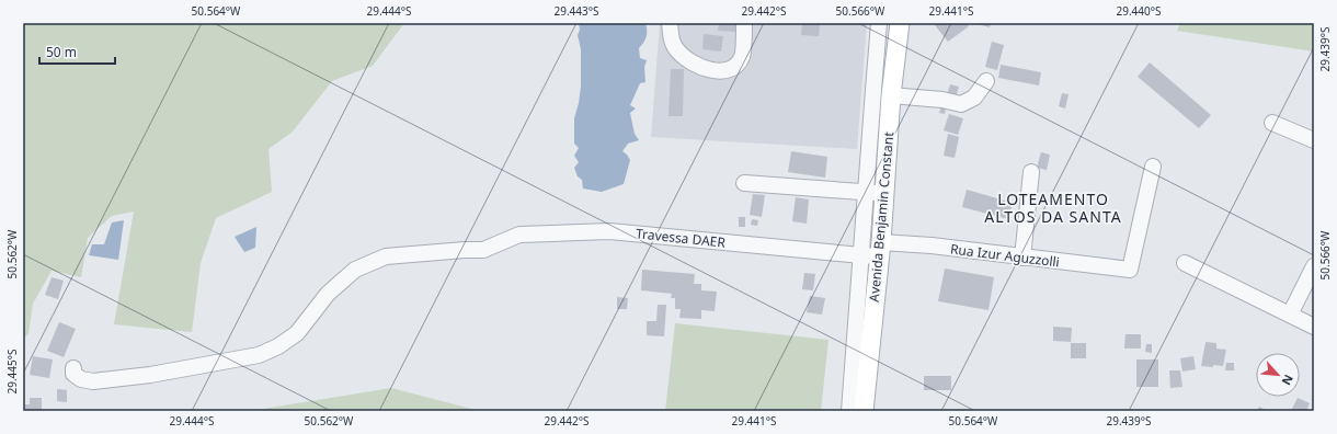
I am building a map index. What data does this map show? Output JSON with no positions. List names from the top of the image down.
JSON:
{
  "streets": {
    "main road": ["Avenida Benjamin Constant"],
    "street": ["Travessa DAER", "Rua Izur Aguzzolli"]
  },
  "crossings": [
    ["Avenida Benjamin Constant", "Travessa DAER"],
    ["Avenida Benjamin Constant", "Rua Izur Aguzzolli"],
    ["Travessa DAER", "Rua Izur Aguzzolli"]
  ],
  "districts": ["LOTEAMENTO ALTOS DA SANTA"],
  "scale_bar": "50 m",
  "north": "bottom right",
  "coordinates": [
    "50.564°W",
    "29.444°S",
    "29.443°S",
    "29.442°S",
    "50.566°W",
    "29.441°S",
    "29.440°S",
    "29.439°S",
    "50.562°W",
    "29.445°S"
  ]
}
